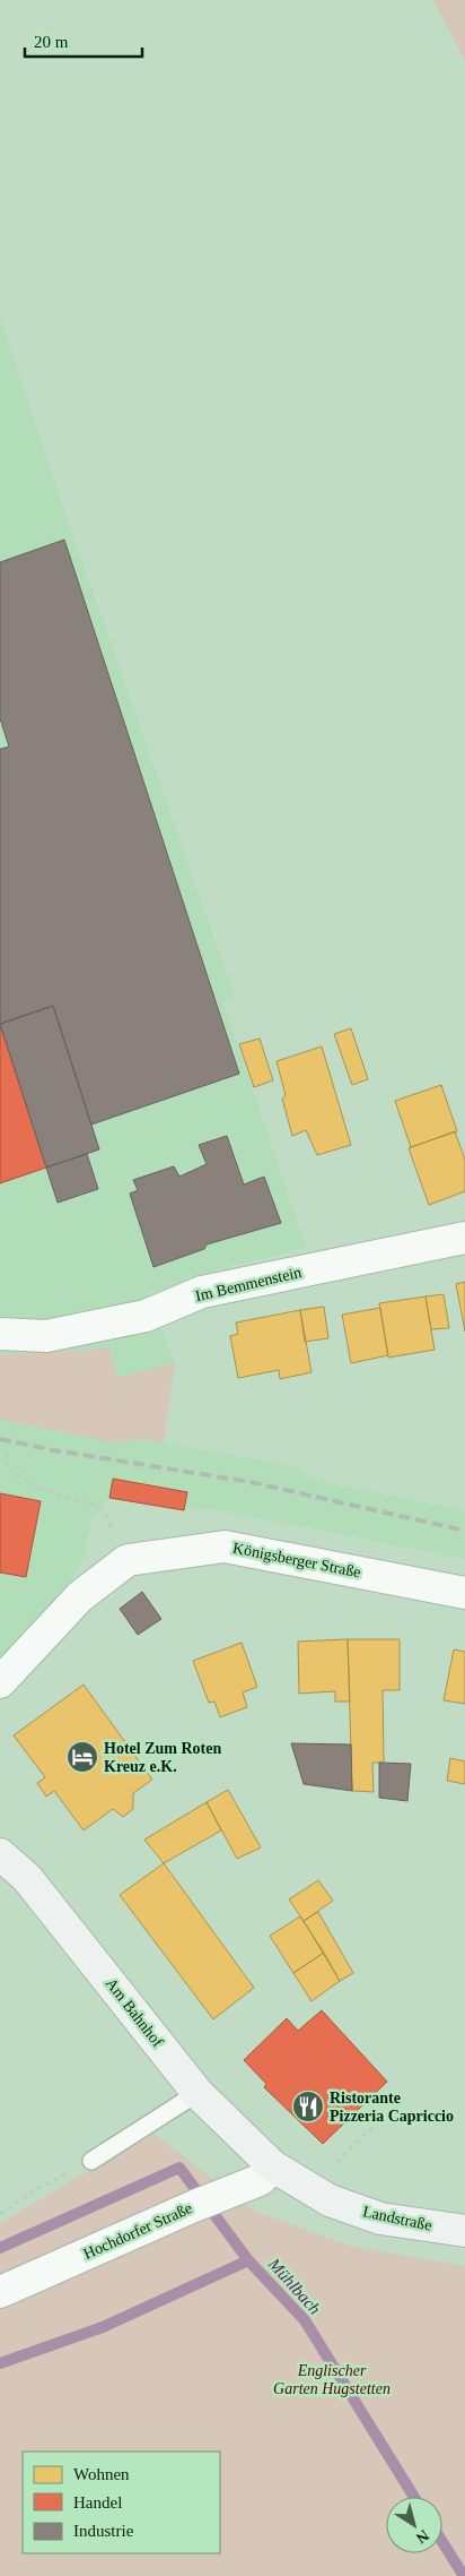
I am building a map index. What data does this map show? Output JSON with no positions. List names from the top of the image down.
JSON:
{
  "streets": {
    "main road": ["Am Bahnhof", "Landstraße"],
    "street": ["Im Bemmenstein", "Königsberger Straße", "Hochdorfer Straße"]
  },
  "crossings": [
    ["Am Bahnhof", "Landstraße"],
    ["Am Bahnhof", "Hochdorfer Straße"],
    ["Landstraße", "Hochdorfer Straße"]
  ],
  "water": ["Mühlbach"],
  "parks": ["Englischer Garten Hugstetten"],
  "places": {
    "hotel": ["Hotel Zum Roten Kreuz e.K."],
    "restaurant": ["Ristorante Pizzeria Capriccio"]
  },
  "legend": ["Wohnen", "Handel", "Industrie"],
  "scale_bar": "20 m",
  "north": "bottom right"
}
